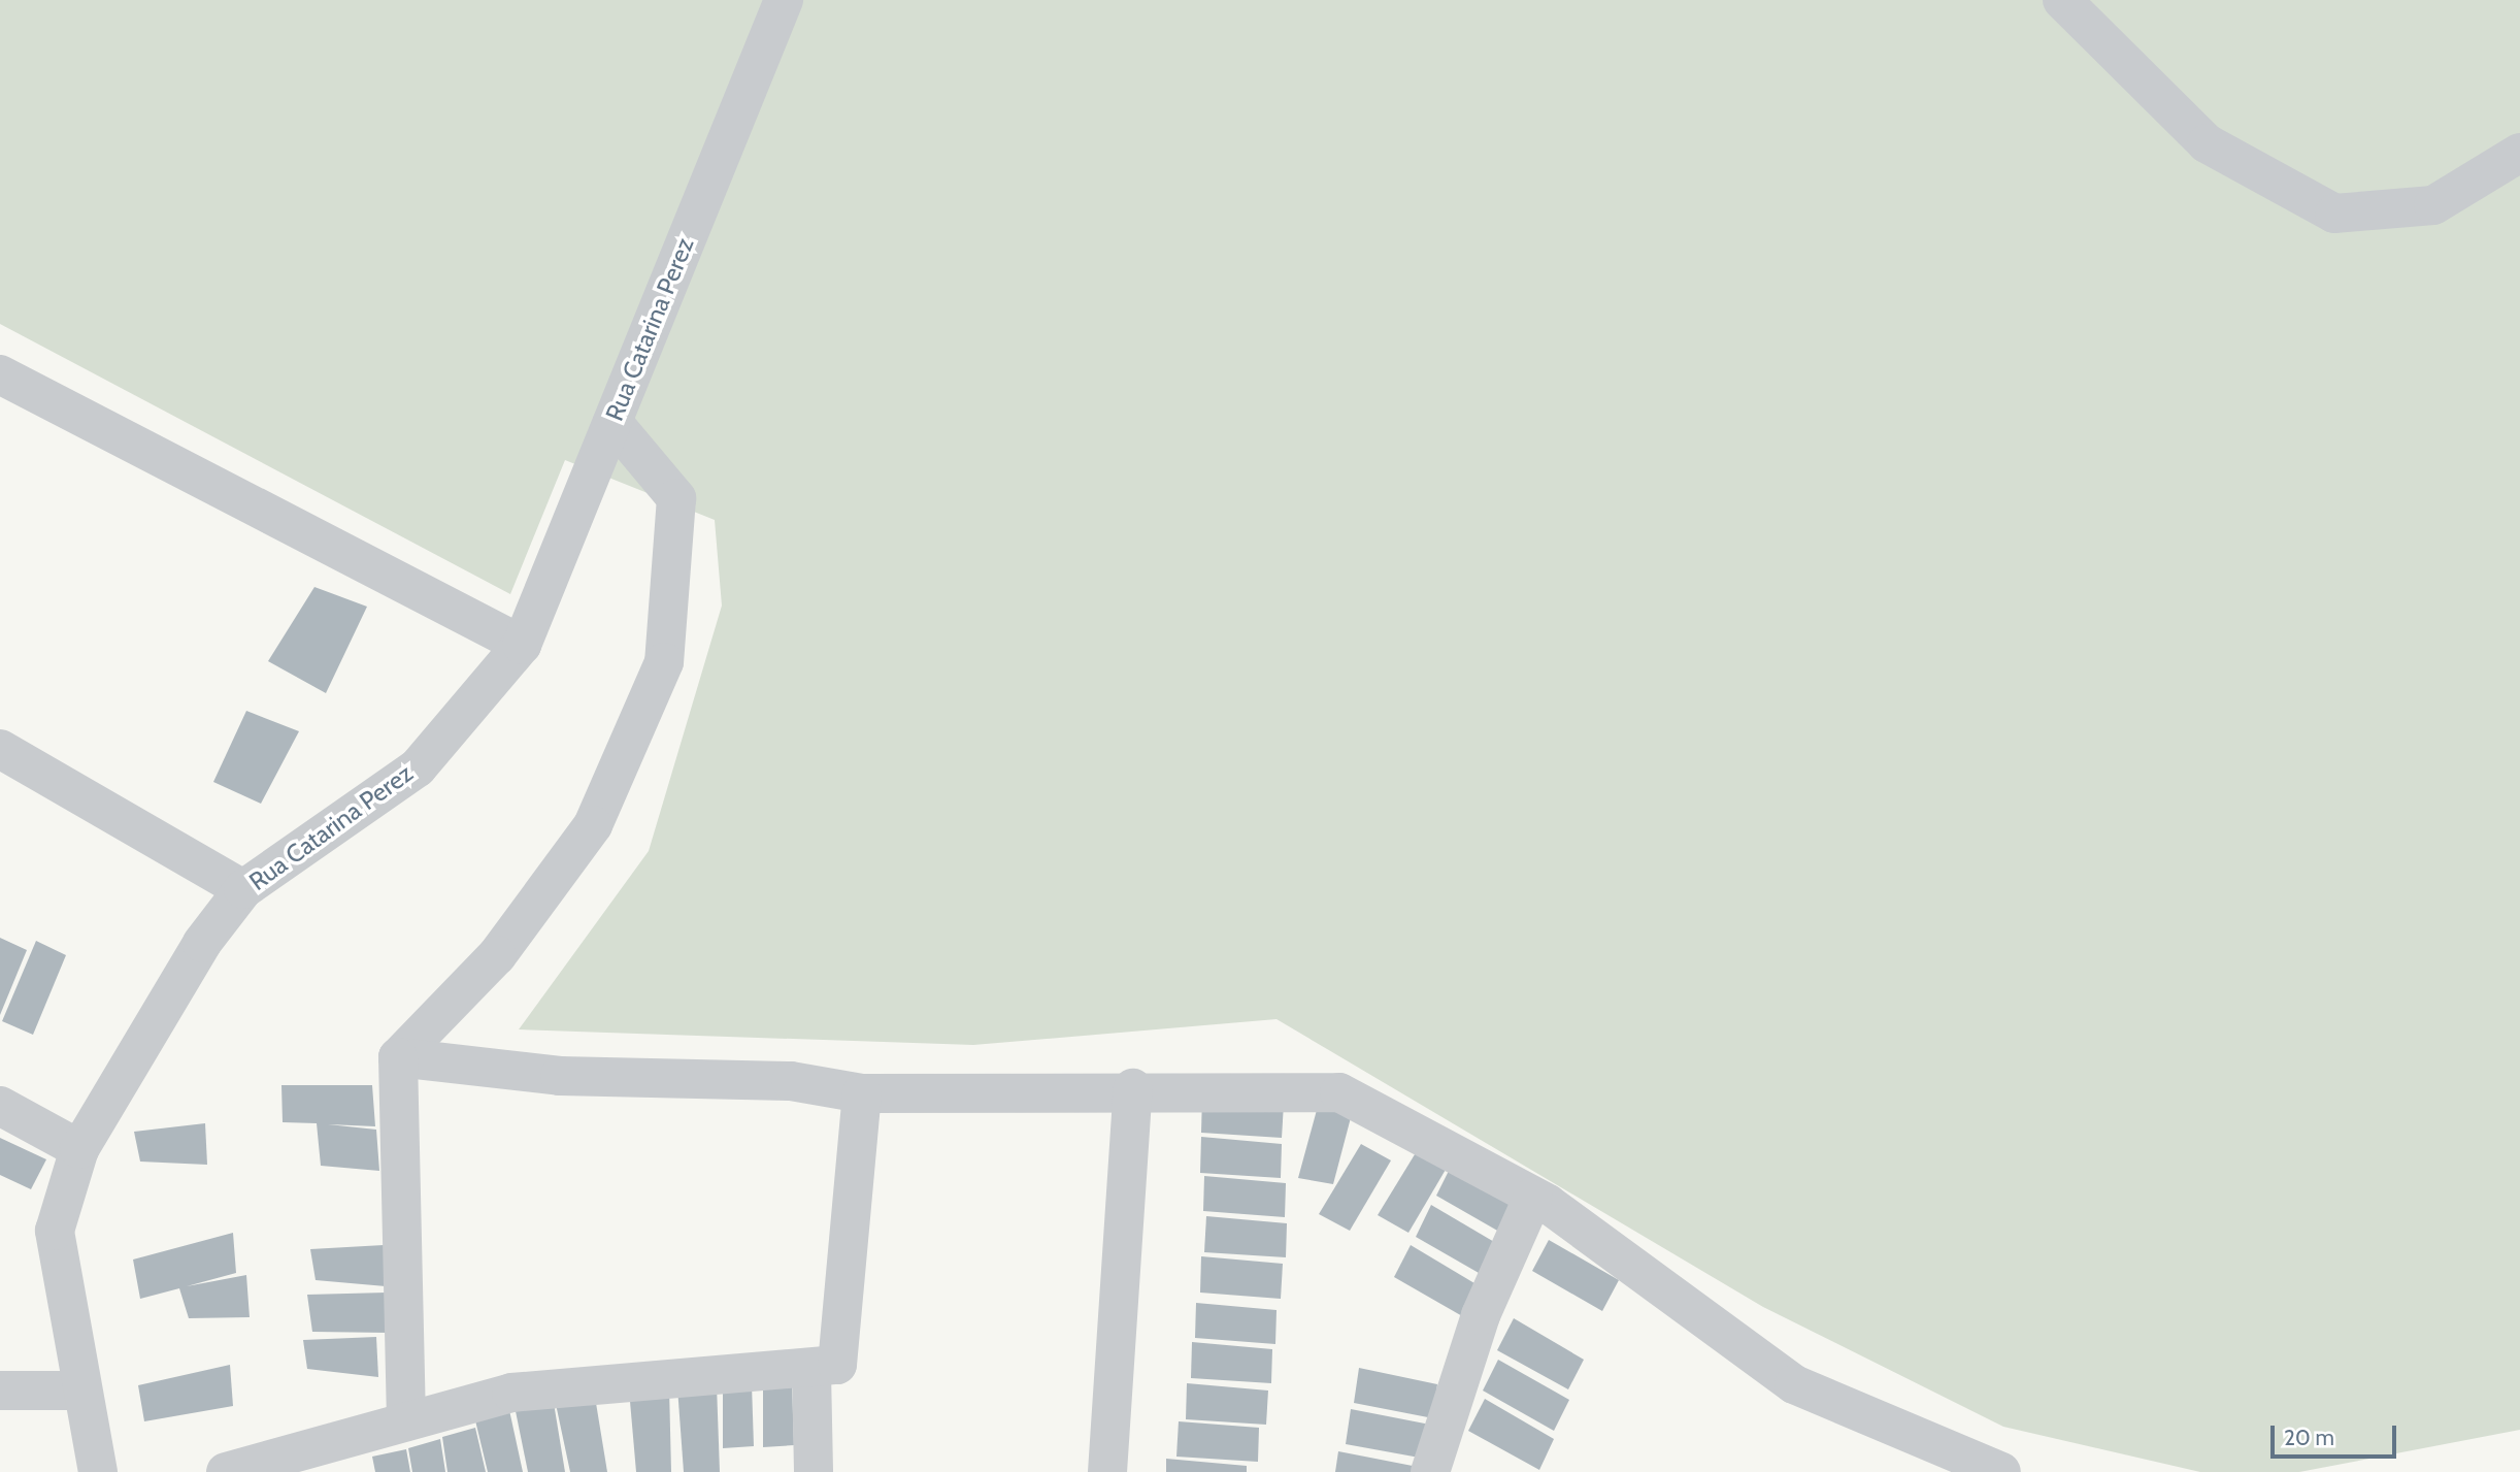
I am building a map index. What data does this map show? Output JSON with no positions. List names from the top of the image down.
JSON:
{
  "streets": {
    "street": ["Rua Catarina Perez"]
  },
  "scale_bar": "20 m"
}
